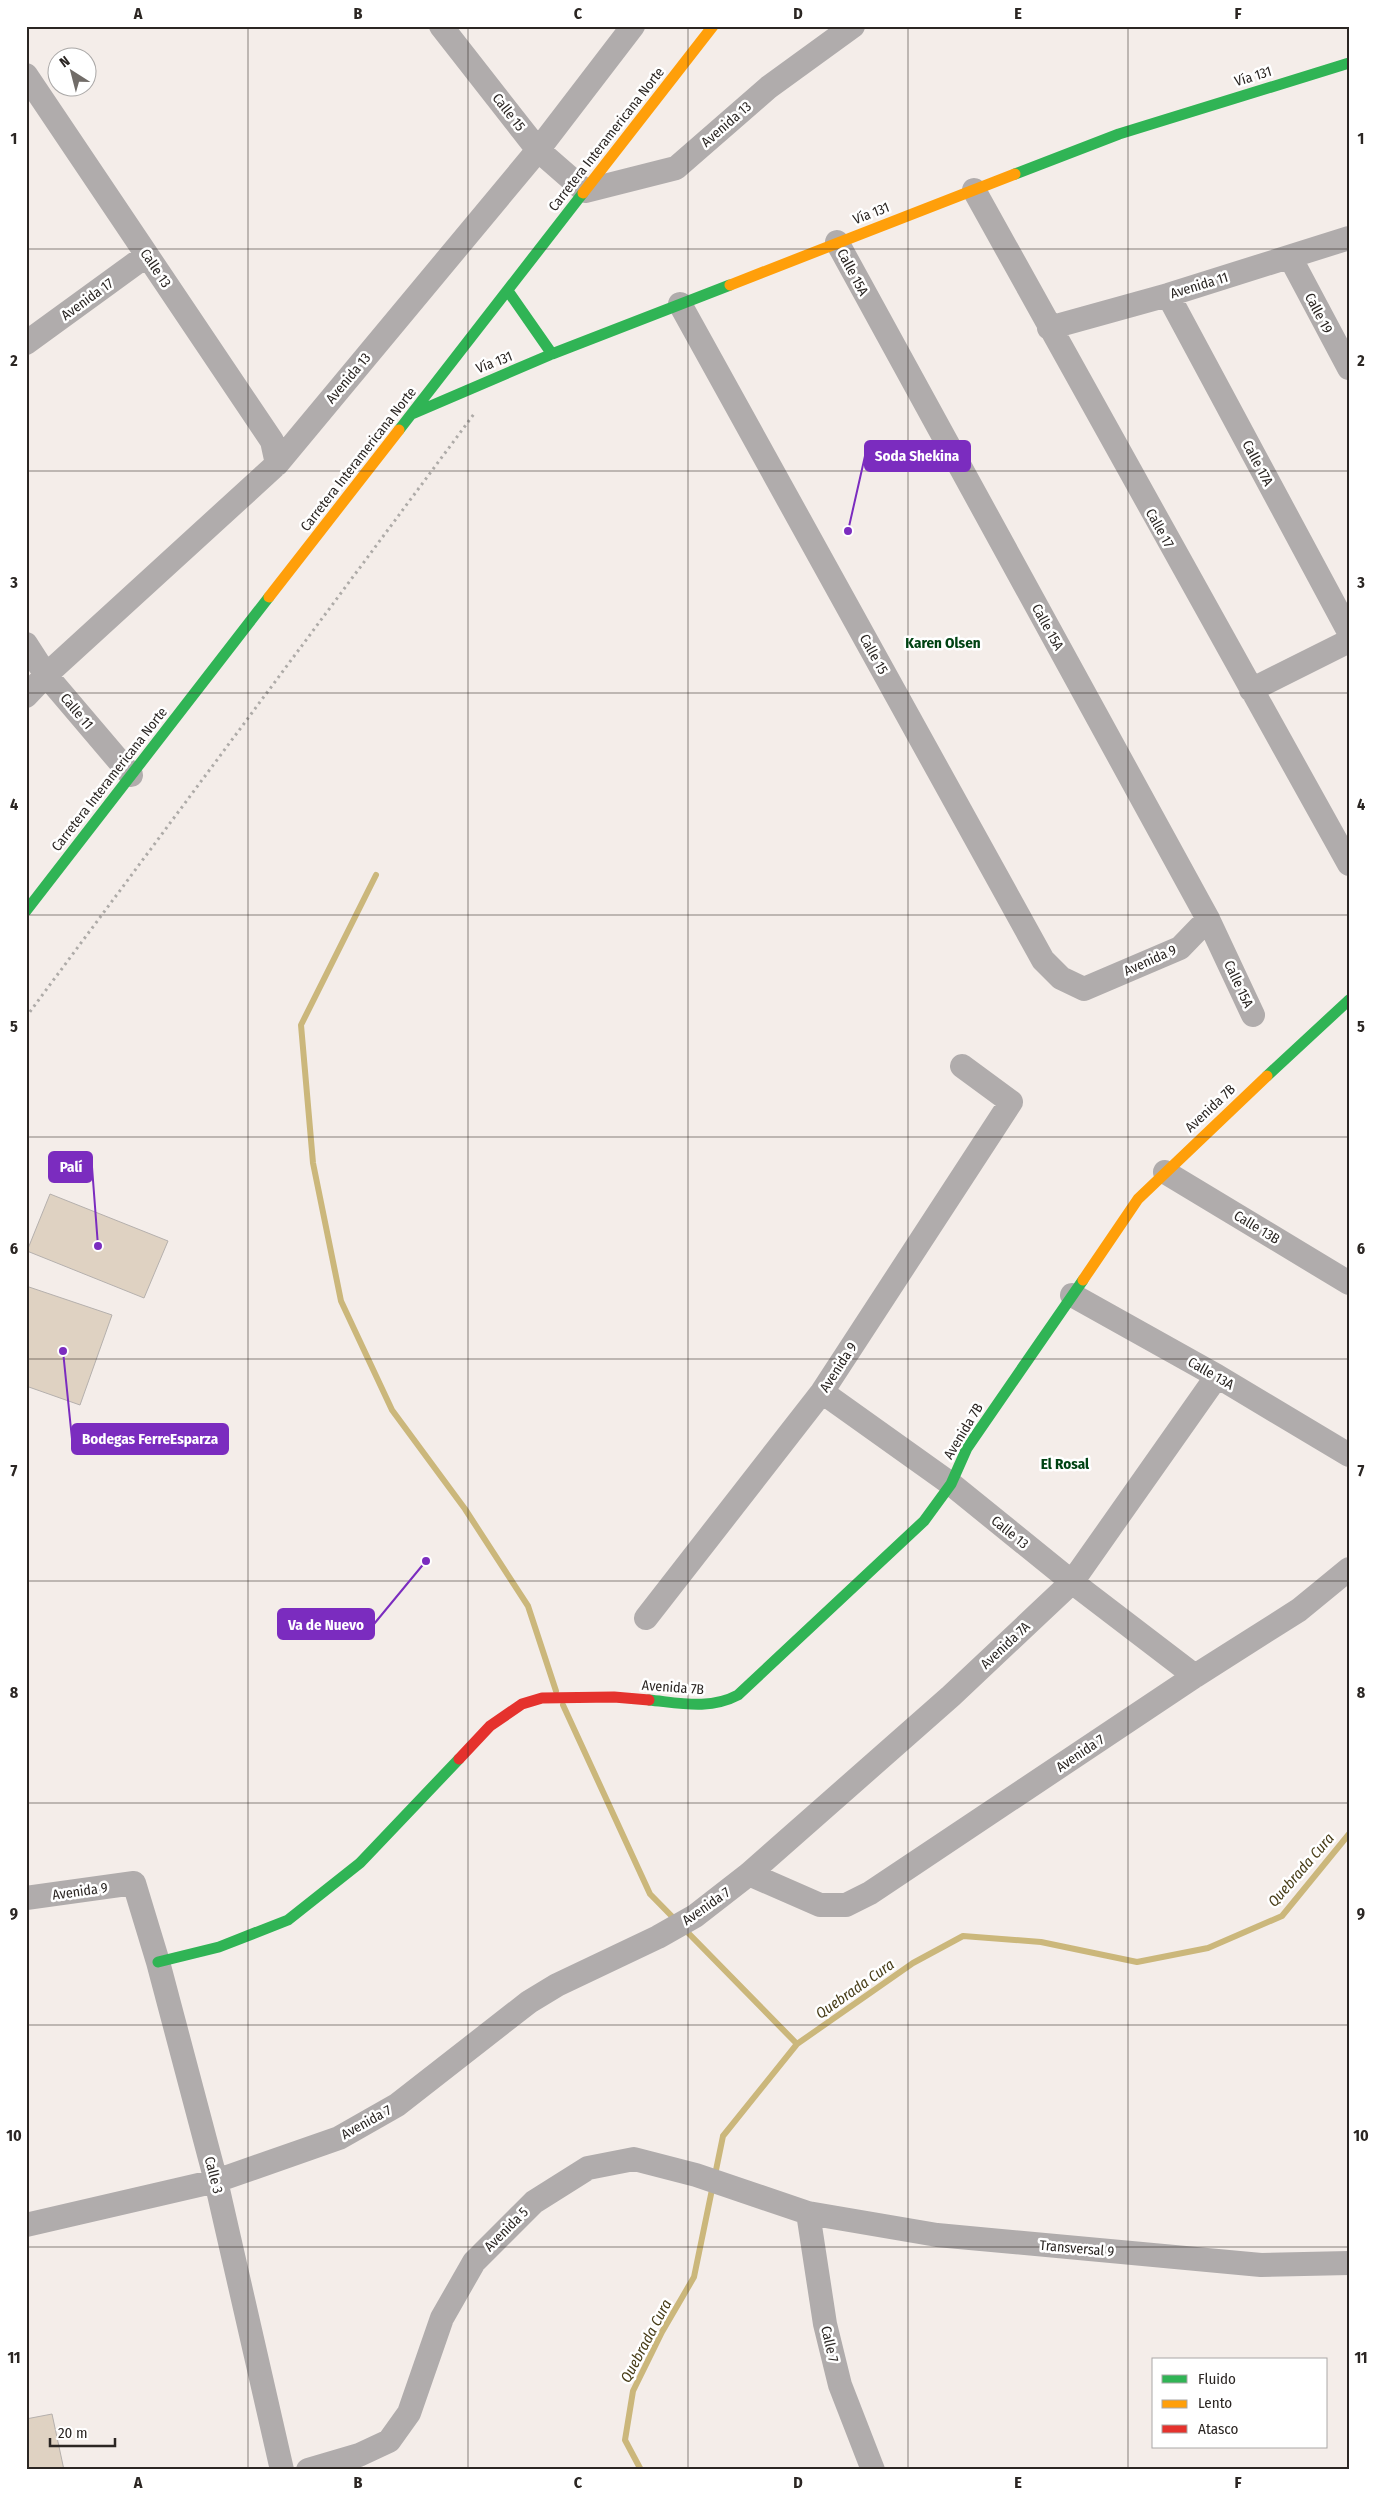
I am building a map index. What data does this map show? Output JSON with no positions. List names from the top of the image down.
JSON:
{
  "streets": {
    "main road": ["Vía 131", "Carretera Interamericana Norte", "Avenida 7B"],
    "street": [
      "Calle 15",
      "Avenida 13",
      "Calle 13",
      "Calle 15A",
      "Avenida 11",
      "Avenida 17",
      "Calle 19",
      "Calle 17A",
      "Calle 17",
      "Calle 11",
      "Avenida 9",
      "Calle 13B",
      "Calle 13A",
      "Avenida 7A",
      "Avenida 7",
      "Calle 3",
      "Avenida 5",
      "Transversal 9",
      "Calle 7"
    ]
  },
  "crossings": [
    ["Vía 131", "Calle 15"],
    ["Vía 131", "Carretera Interamericana Norte"],
    ["Vía 131", "Calle 15A"],
    ["Vía 131", "Calle 17"],
    ["Calle 15", "Avenida 13"],
    ["Calle 15", "Carretera Interamericana Norte"],
    ["Calle 15", "Avenida 9"],
    ["Avenida 13", "Carretera Interamericana Norte"],
    ["Avenida 13", "Calle 13"],
    ["Avenida 13", "Calle 11"],
    ["Carretera Interamericana Norte", "Calle 11"],
    ["Calle 13", "Avenida 17"],
    ["Calle 13", "Avenida 9"],
    ["Calle 13", "Avenida 7B"],
    ["Calle 13", "Avenida 7A"],
    ["Calle 13", "Avenida 7"],
    ["Calle 15A", "Avenida 9"],
    ["Avenida 11", "Calle 19"],
    ["Avenida 11", "Calle 17A"],
    ["Avenida 11", "Calle 17"],
    ["Avenida 9", "Calle 3"],
    ["Avenida 7B", "Calle 13B"],
    ["Avenida 7B", "Calle 13A"],
    ["Avenida 7B", "Calle 3"],
    ["Calle 13A", "Avenida 7A"],
    ["Avenida 7A", "Avenida 7"],
    ["Avenida 7", "Calle 3"],
    ["Avenida 5", "Transversal 9"],
    ["Avenida 5", "Calle 7"],
    ["Transversal 9", "Calle 7"]
  ],
  "districts": ["Karen Olsen", "El Rosal"],
  "water": ["Quebrada Cura"],
  "places": [
    "Soda Shekina",
    "Palí",
    "Bodegas FerreEsparza",
    "Va de Nuevo"
  ],
  "legend": ["Fluido", "Lento", "Atasco"],
  "scale_bar": "20 m",
  "north": "top left",
  "grid": {
    "columns": [
      "A",
      "B",
      "C",
      "D",
      "E",
      "F"
    ],
    "rows": [
      "1",
      "2",
      "3",
      "4",
      "5",
      "6",
      "7",
      "8",
      "9",
      "10",
      "11"
    ]
  }
}
